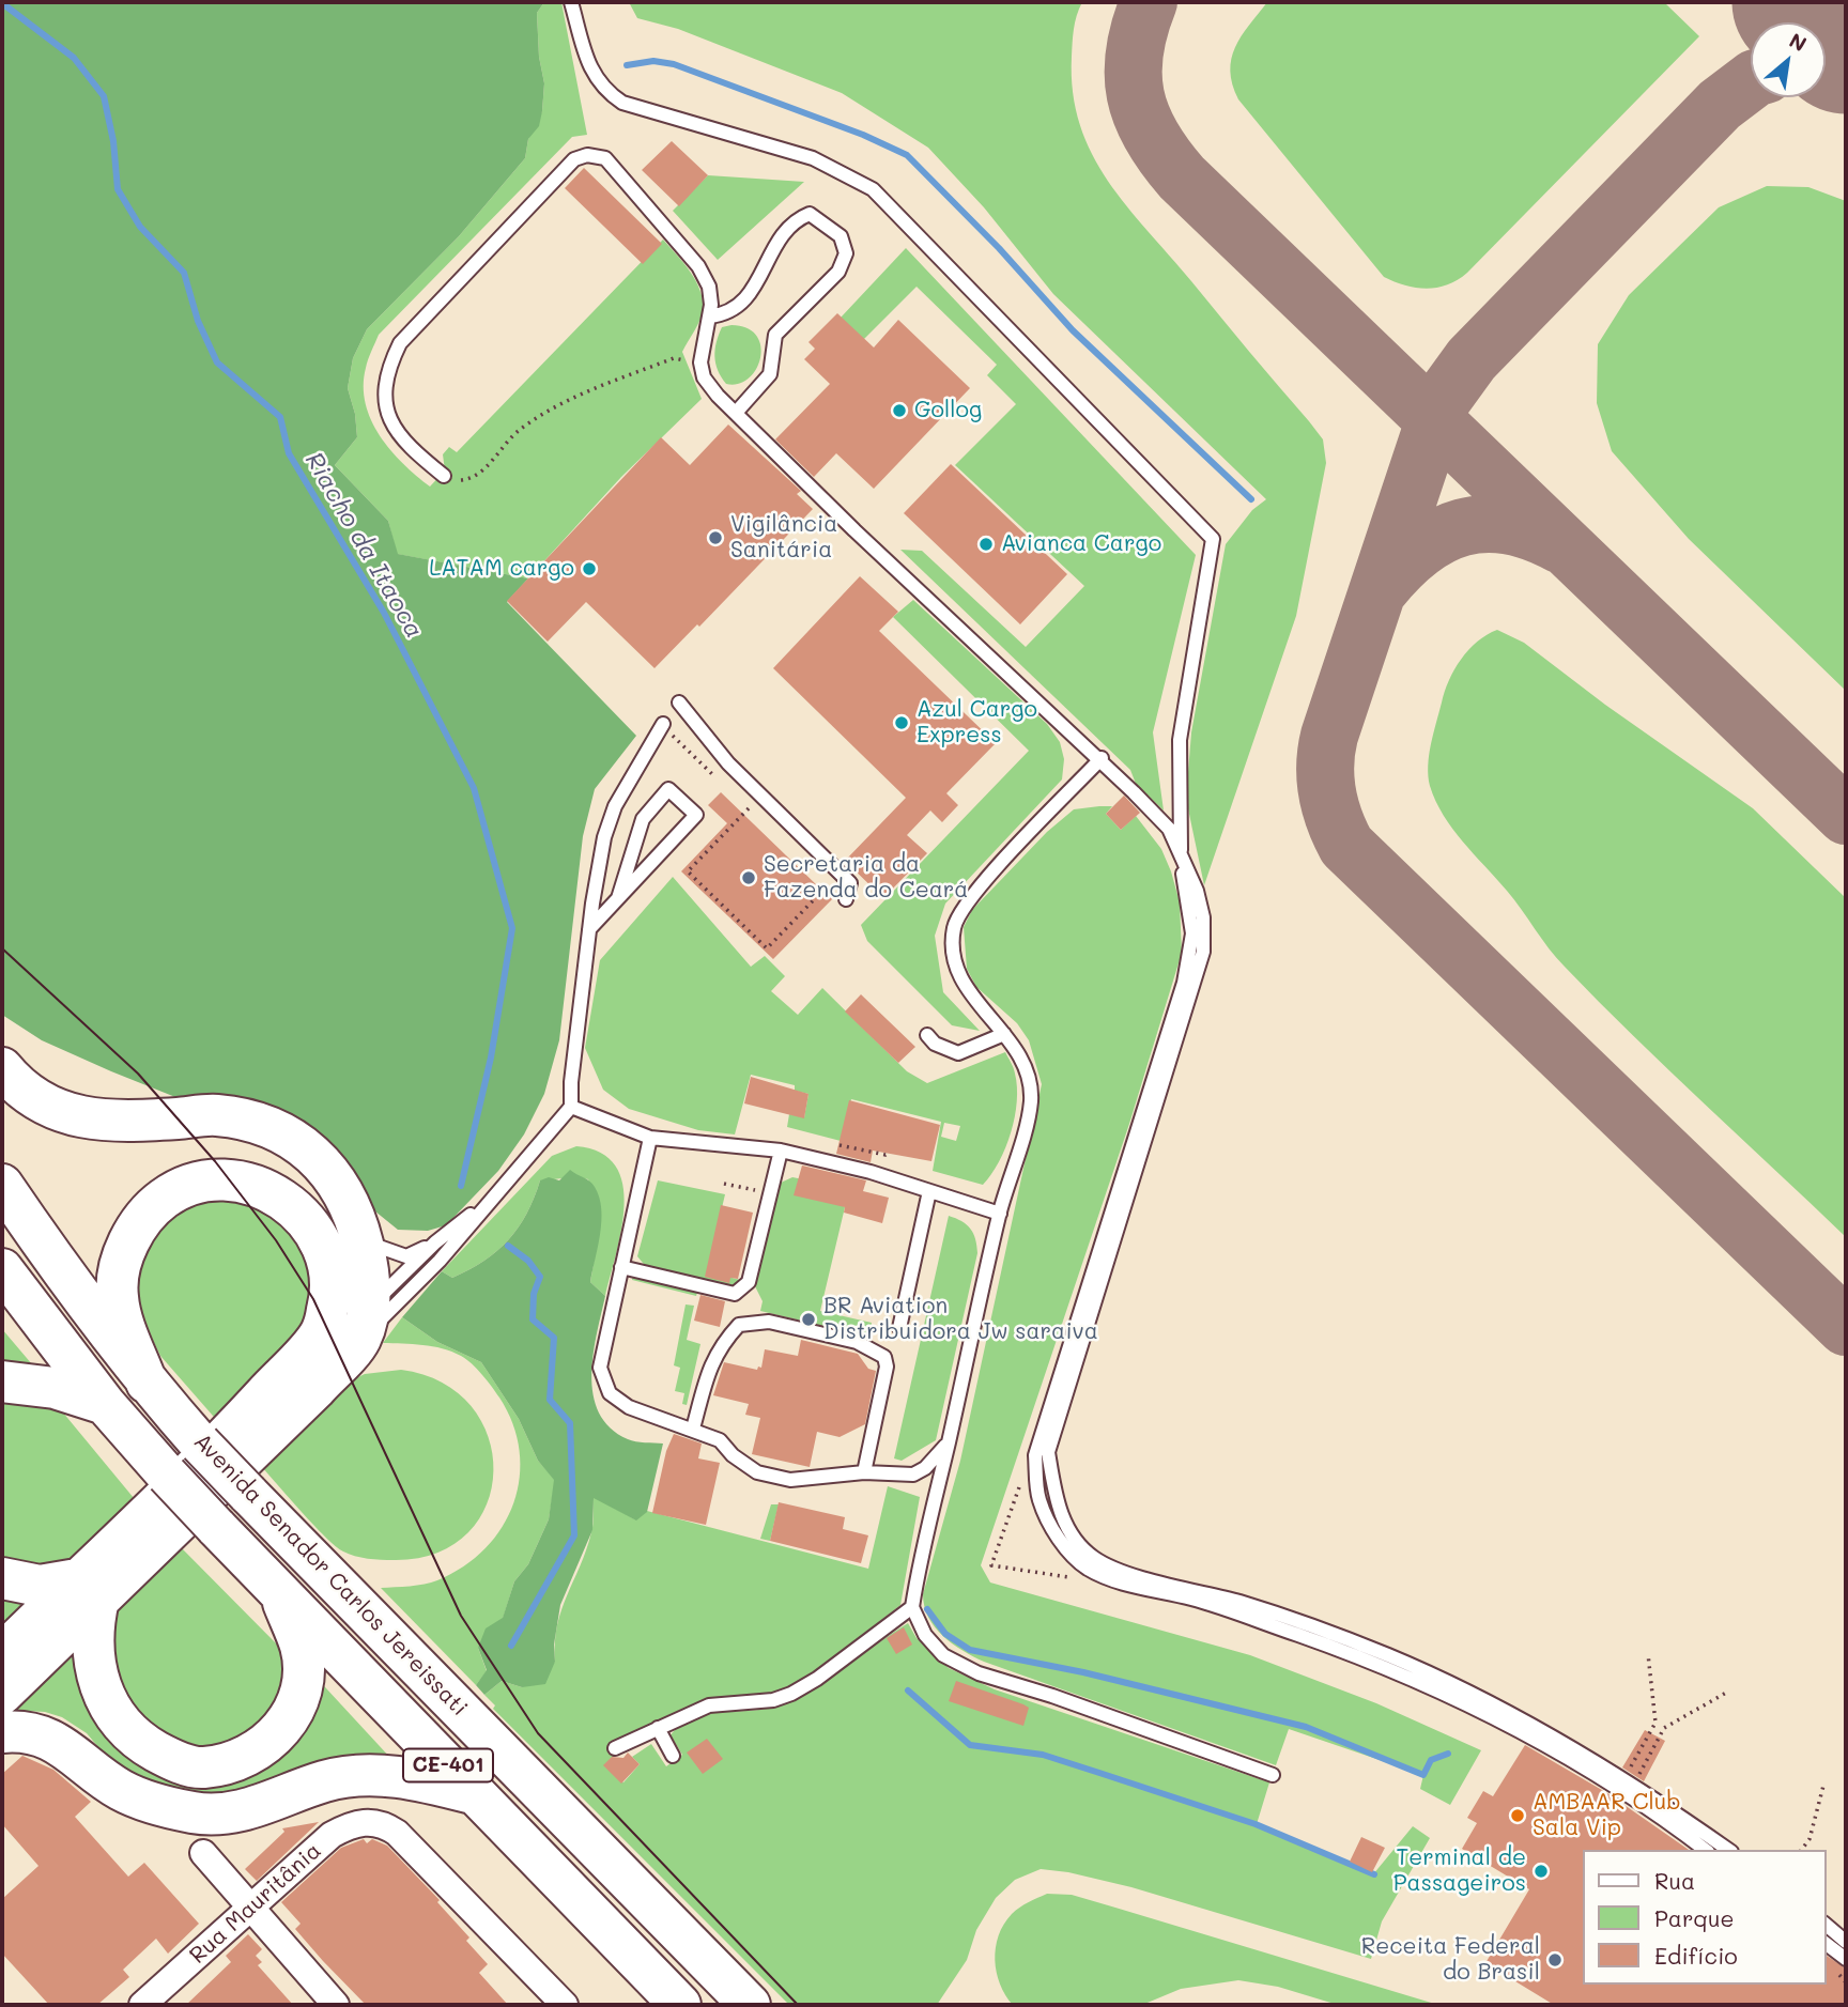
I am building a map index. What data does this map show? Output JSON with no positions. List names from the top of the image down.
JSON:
{
  "streets": {
    "main road": ["Avenida Senador Carlos Jereissati", "CE-401"],
    "street": ["Rua Mauritânia"]
  },
  "water": ["Riacho da Itaoca"],
  "places": [
    "Gollog",
    "Vigilância Sanitária",
    "Avianca Cargo",
    "LATAM cargo",
    "Azul Cargo Express",
    "Secretaria da Fazenda do Ceará",
    "BR Aviation Distribuidora Jw saraiva",
    "AMBAAR Club Sala Vip",
    "Terminal de Passageiros",
    "Receita Federal do Brasil"
  ],
  "legend": ["Rua", "Parque", "Edifício"],
  "north": "top right"
}
